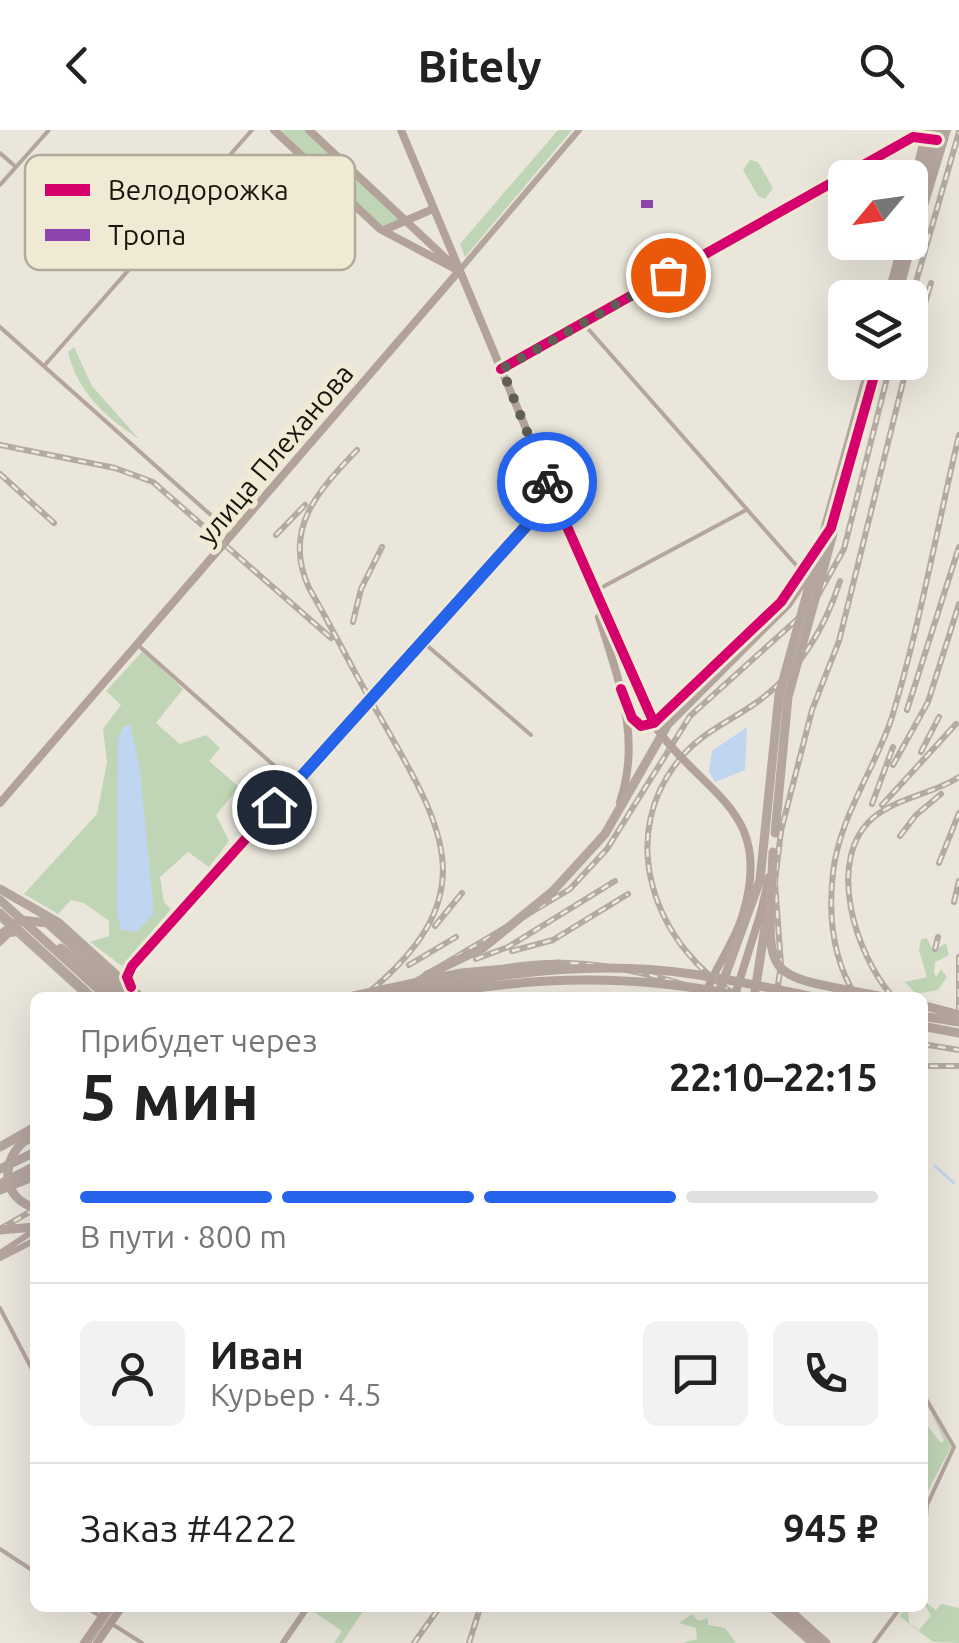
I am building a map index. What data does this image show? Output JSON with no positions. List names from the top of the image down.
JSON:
{
  "streets": {
    "main road": ["улица Плеханова"]
  },
  "legend": ["Велодорожка", "Тропа"],
  "north": "bottom left",
  "page": {
    "header": "Bitely",
    "heading": ["5 мин", "Прибудет через", "22:10–22:15"],
    "panel": [
      "Иван",
      "Курьер · 4.5",
      "Заказ #4222",
      "945 ₽"
    ],
    "bar": "В пути · 800 m"
  }
}
